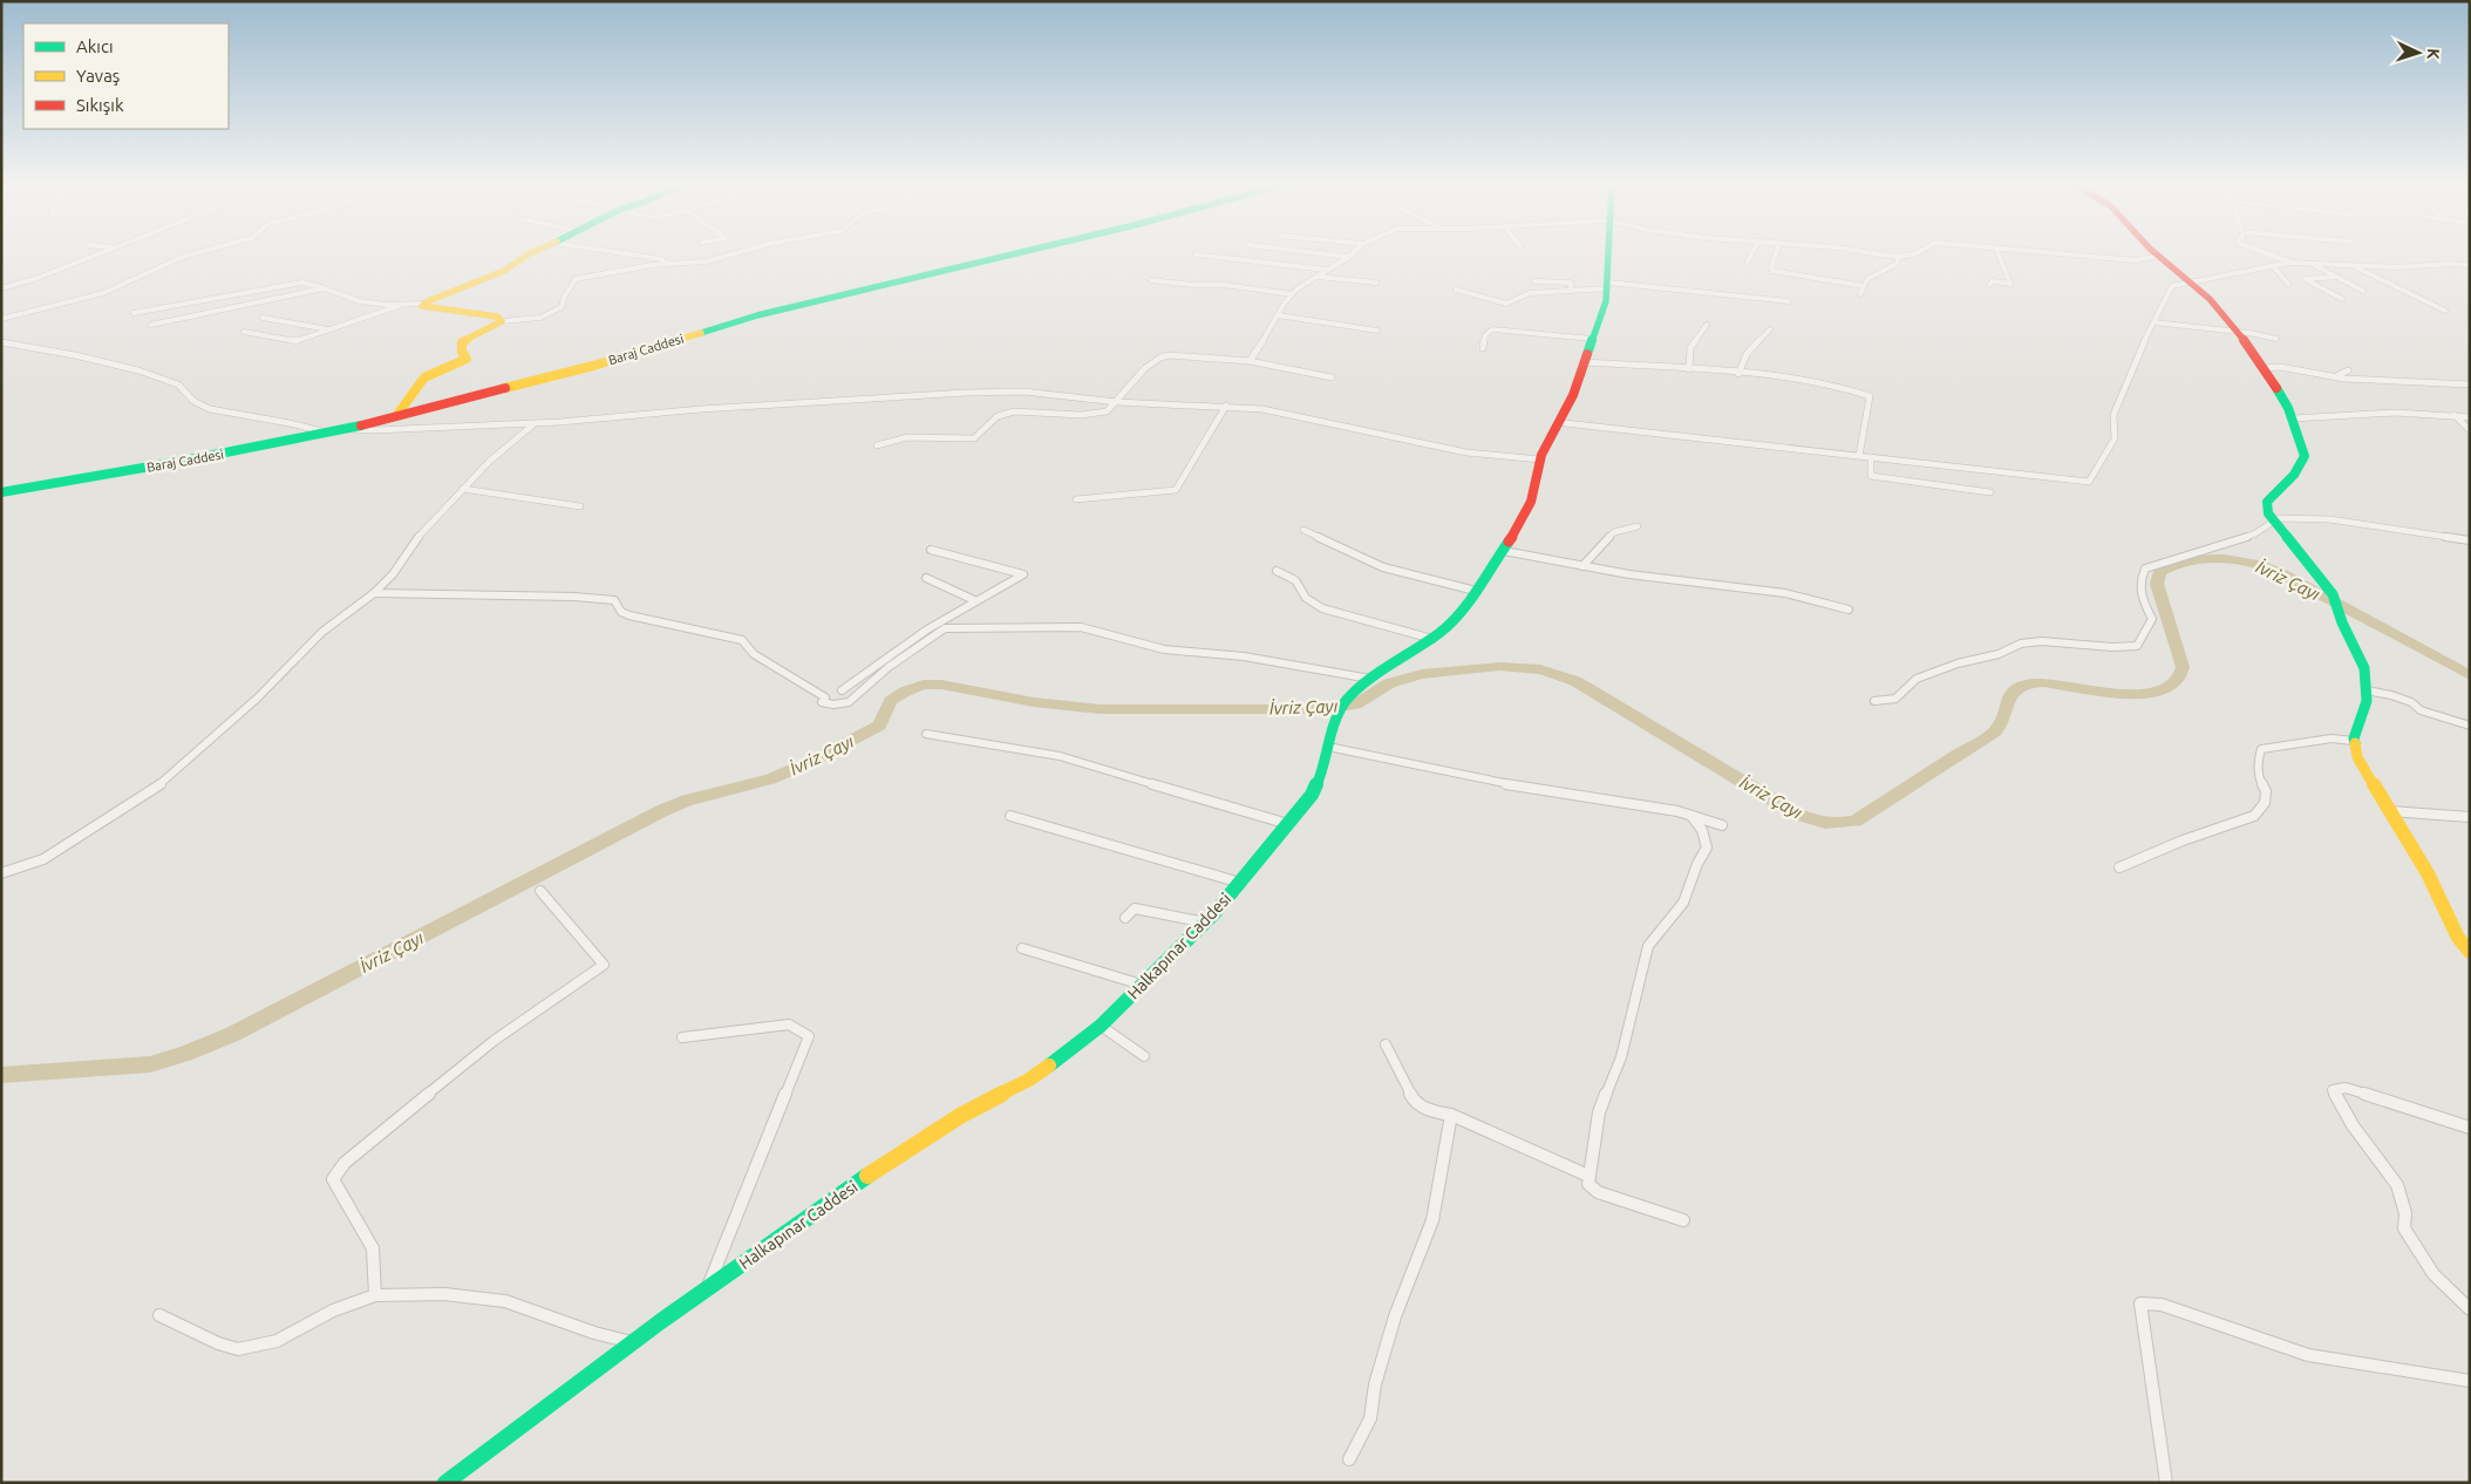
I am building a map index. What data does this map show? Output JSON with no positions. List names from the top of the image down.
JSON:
{
  "streets": {
    "main road": ["Baraj Caddesi", "Halkapınar Caddesi"]
  },
  "water": ["İvriz Çayı"],
  "legend": ["Akıcı", "Yavaş", "Sıkışık"],
  "north": "right"
}
